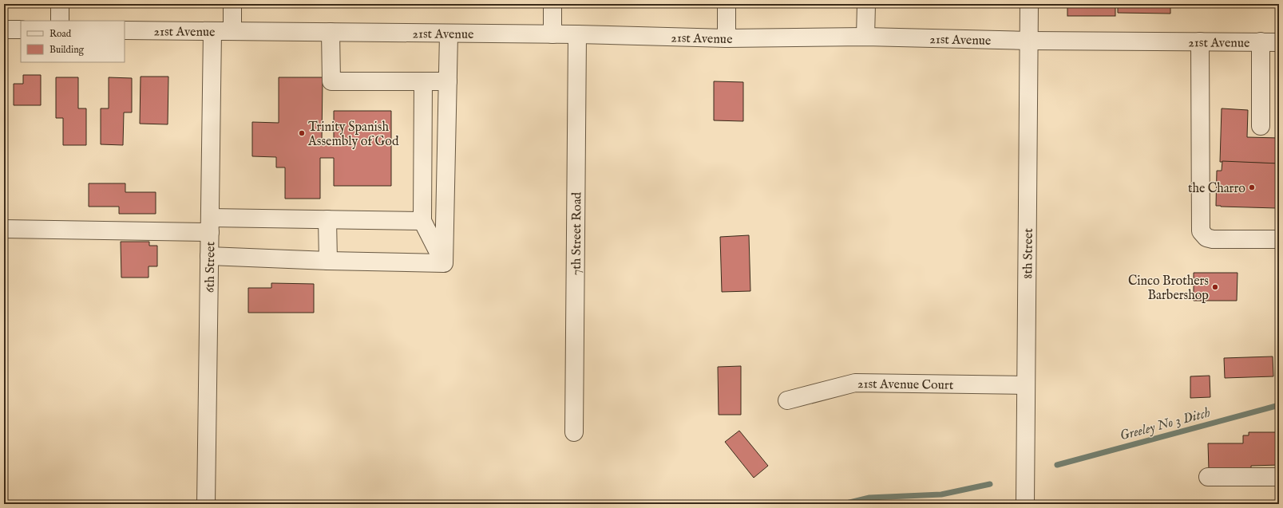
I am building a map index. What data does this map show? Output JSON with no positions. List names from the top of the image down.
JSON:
{
  "streets": {
    "street": [
      "21st Avenue",
      "7th Street Road",
      "8th Street",
      "6th Street",
      "21st Avenue Court"
    ]
  },
  "crossings": [
    ["21st Avenue", "7th Street Road"],
    ["21st Avenue", "8th Street"],
    ["21st Avenue", "6th Street"],
    ["8th Street", "21st Avenue Court"]
  ],
  "water": ["Greeley No 3 Ditch"],
  "places": ["Trinity Spanish Assembly of God", "the Charro", "Cinco Brothers Barbershop"],
  "legend": ["Road", "Building"]
}
